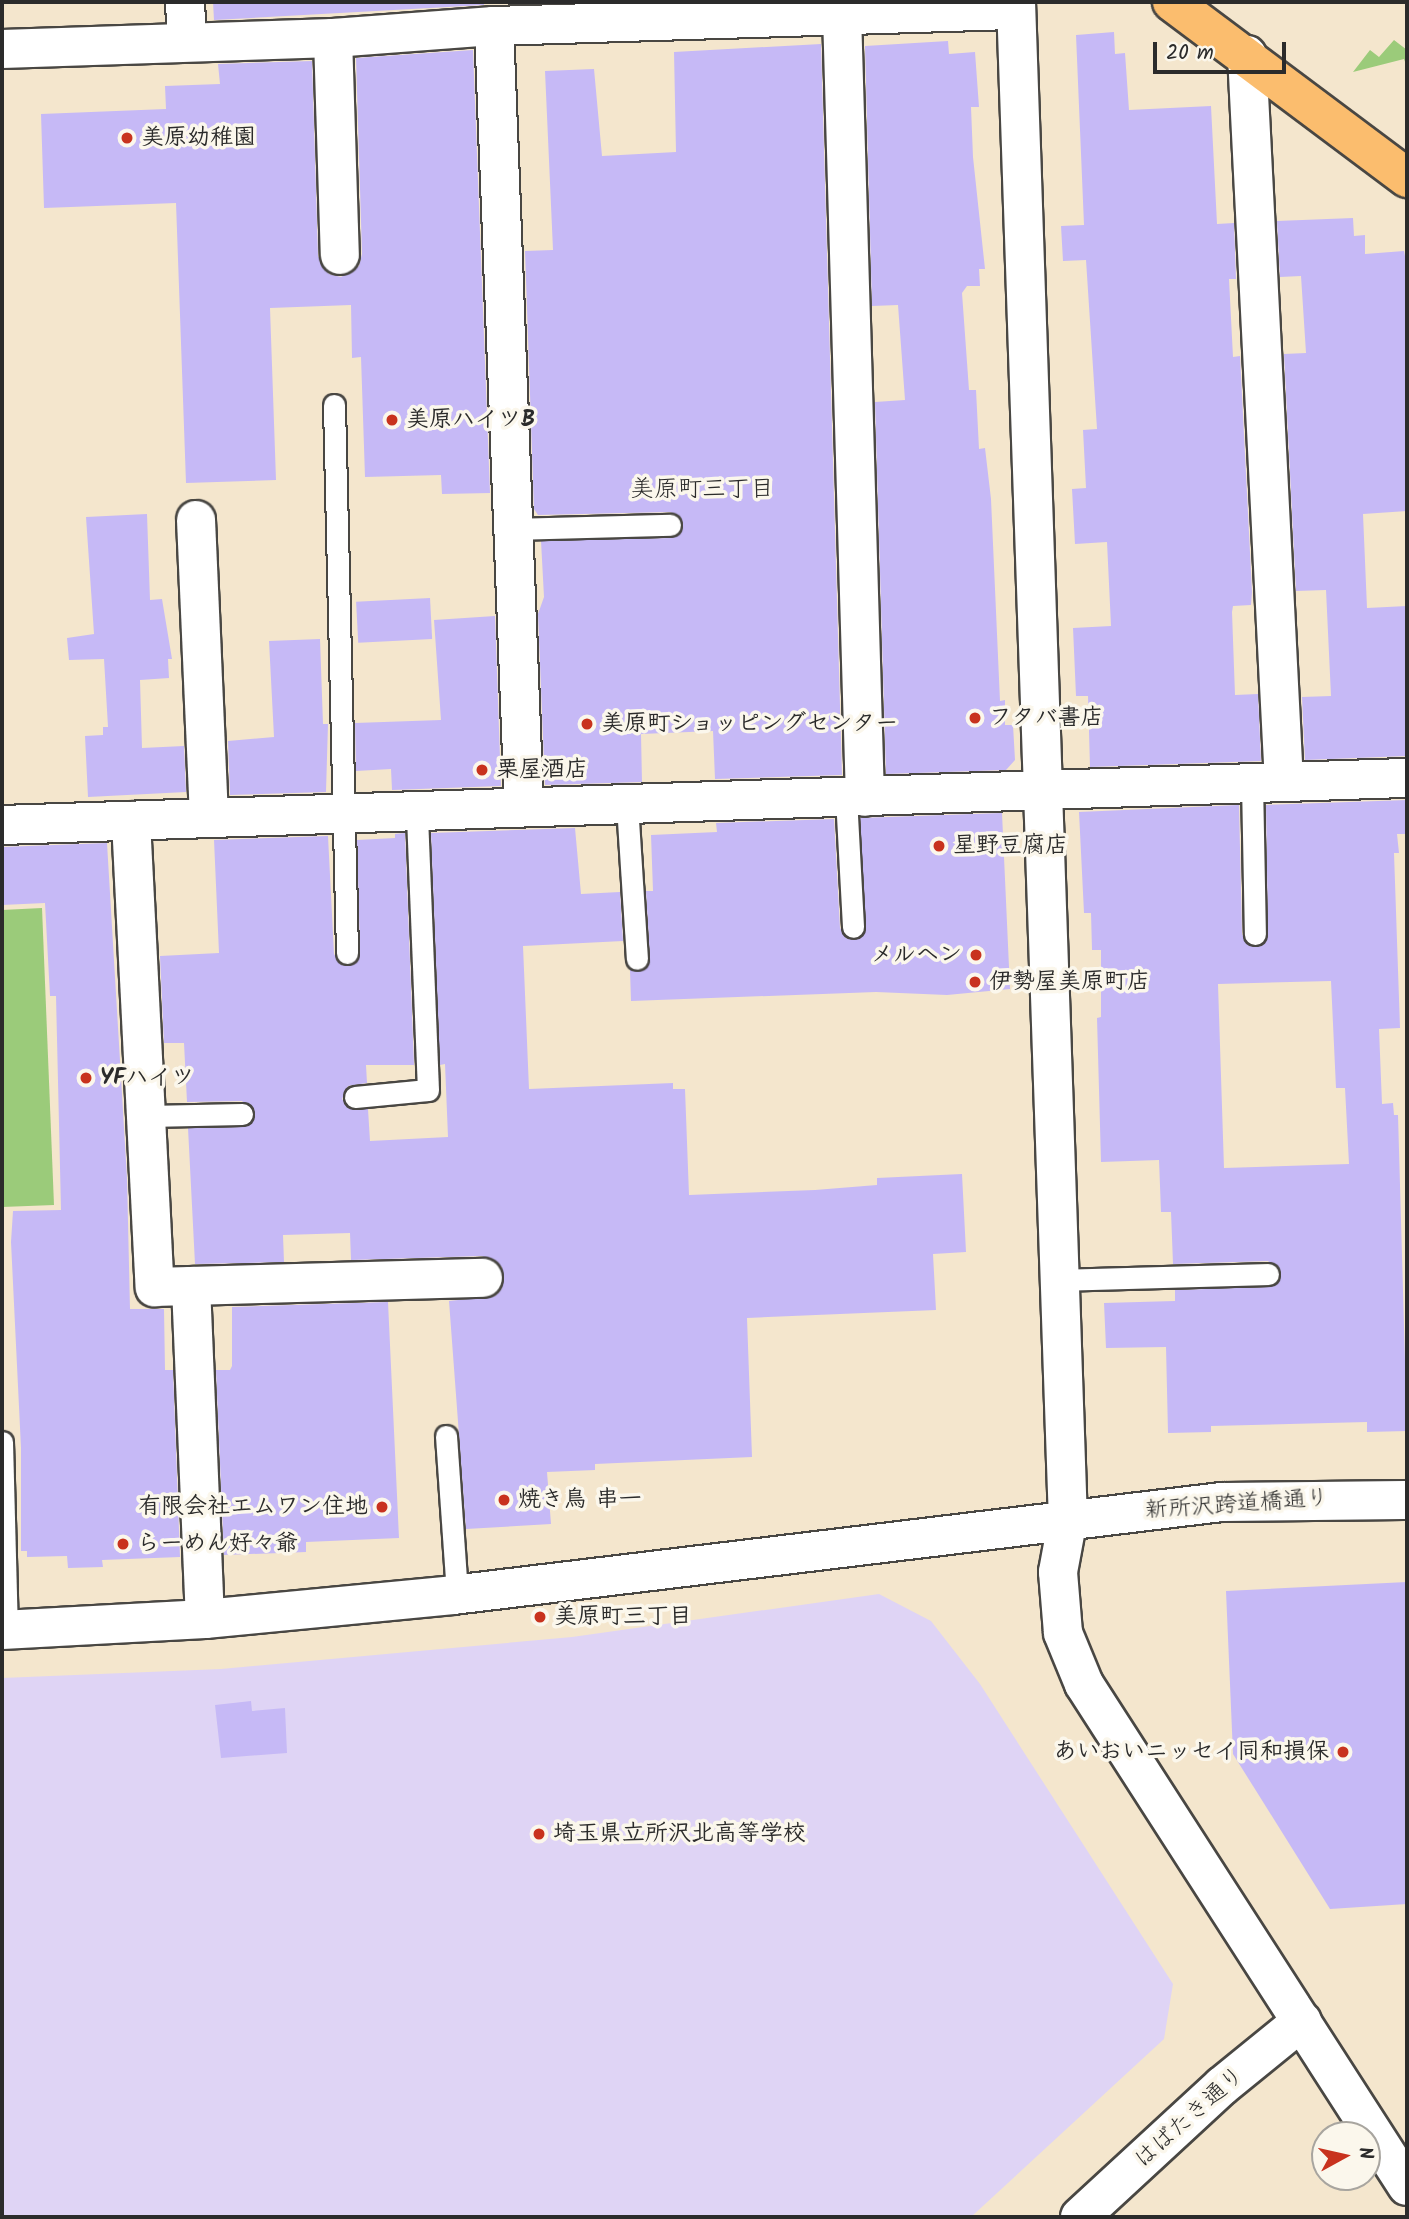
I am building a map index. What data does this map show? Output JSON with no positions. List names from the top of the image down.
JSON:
{
  "streets": {
    "street": ["新所沢跨道橋通り", "はばたき通り"]
  },
  "districts": ["美原町三丁目"],
  "places": [
    "美原幼稚園",
    "美原ハイツB",
    "フタバ書店",
    "美原町ショッピングセンター",
    "栗屋酒店",
    "星野豆腐店",
    "メルヘン",
    "伊勢屋美原町店",
    "YFハイツ",
    "焼き鳥 串一",
    "有限会社エムワン住地",
    "らーめん好々爺",
    "美原町三丁目",
    "あいおいニッセイ同和損保",
    "埼玉県立所沢北高等学校"
  ],
  "scale_bar": "20 m",
  "north": "right"
}
